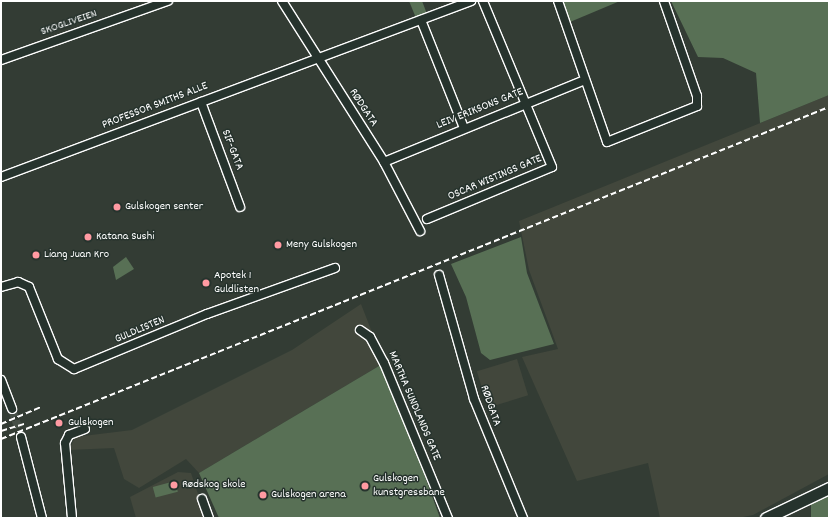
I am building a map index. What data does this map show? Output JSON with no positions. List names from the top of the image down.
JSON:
{
  "streets": {
    "street": [
      "SKOGLIVEIEN",
      "PROFESSOR SMITHS ALLE",
      "RØDGATA",
      "LEIV ERIKSONS GATE",
      "SIF-GATA",
      "OSCAR WISTINGS GATE",
      "GULDLISTEN",
      "MARTHA SUNDLANDS GATE"
    ]
  },
  "crossings": [
    ["PROFESSOR SMITHS ALLE", "RØDGATA"],
    ["PROFESSOR SMITHS ALLE", "SIF-GATA"],
    ["RØDGATA", "LEIV ERIKSONS GATE"],
    ["LEIV ERIKSONS GATE", "OSCAR WISTINGS GATE"]
  ],
  "places": [
    "Gulskogen senter",
    "Katana Sushi",
    "Meny Gulskogen",
    "Liang Juan Kro",
    "Apotek 1 Guldlisten",
    "Gulskogen",
    "Rødskog skole",
    "Gulskogen kunstgressbane",
    "Gulskogen arena"
  ]
}
